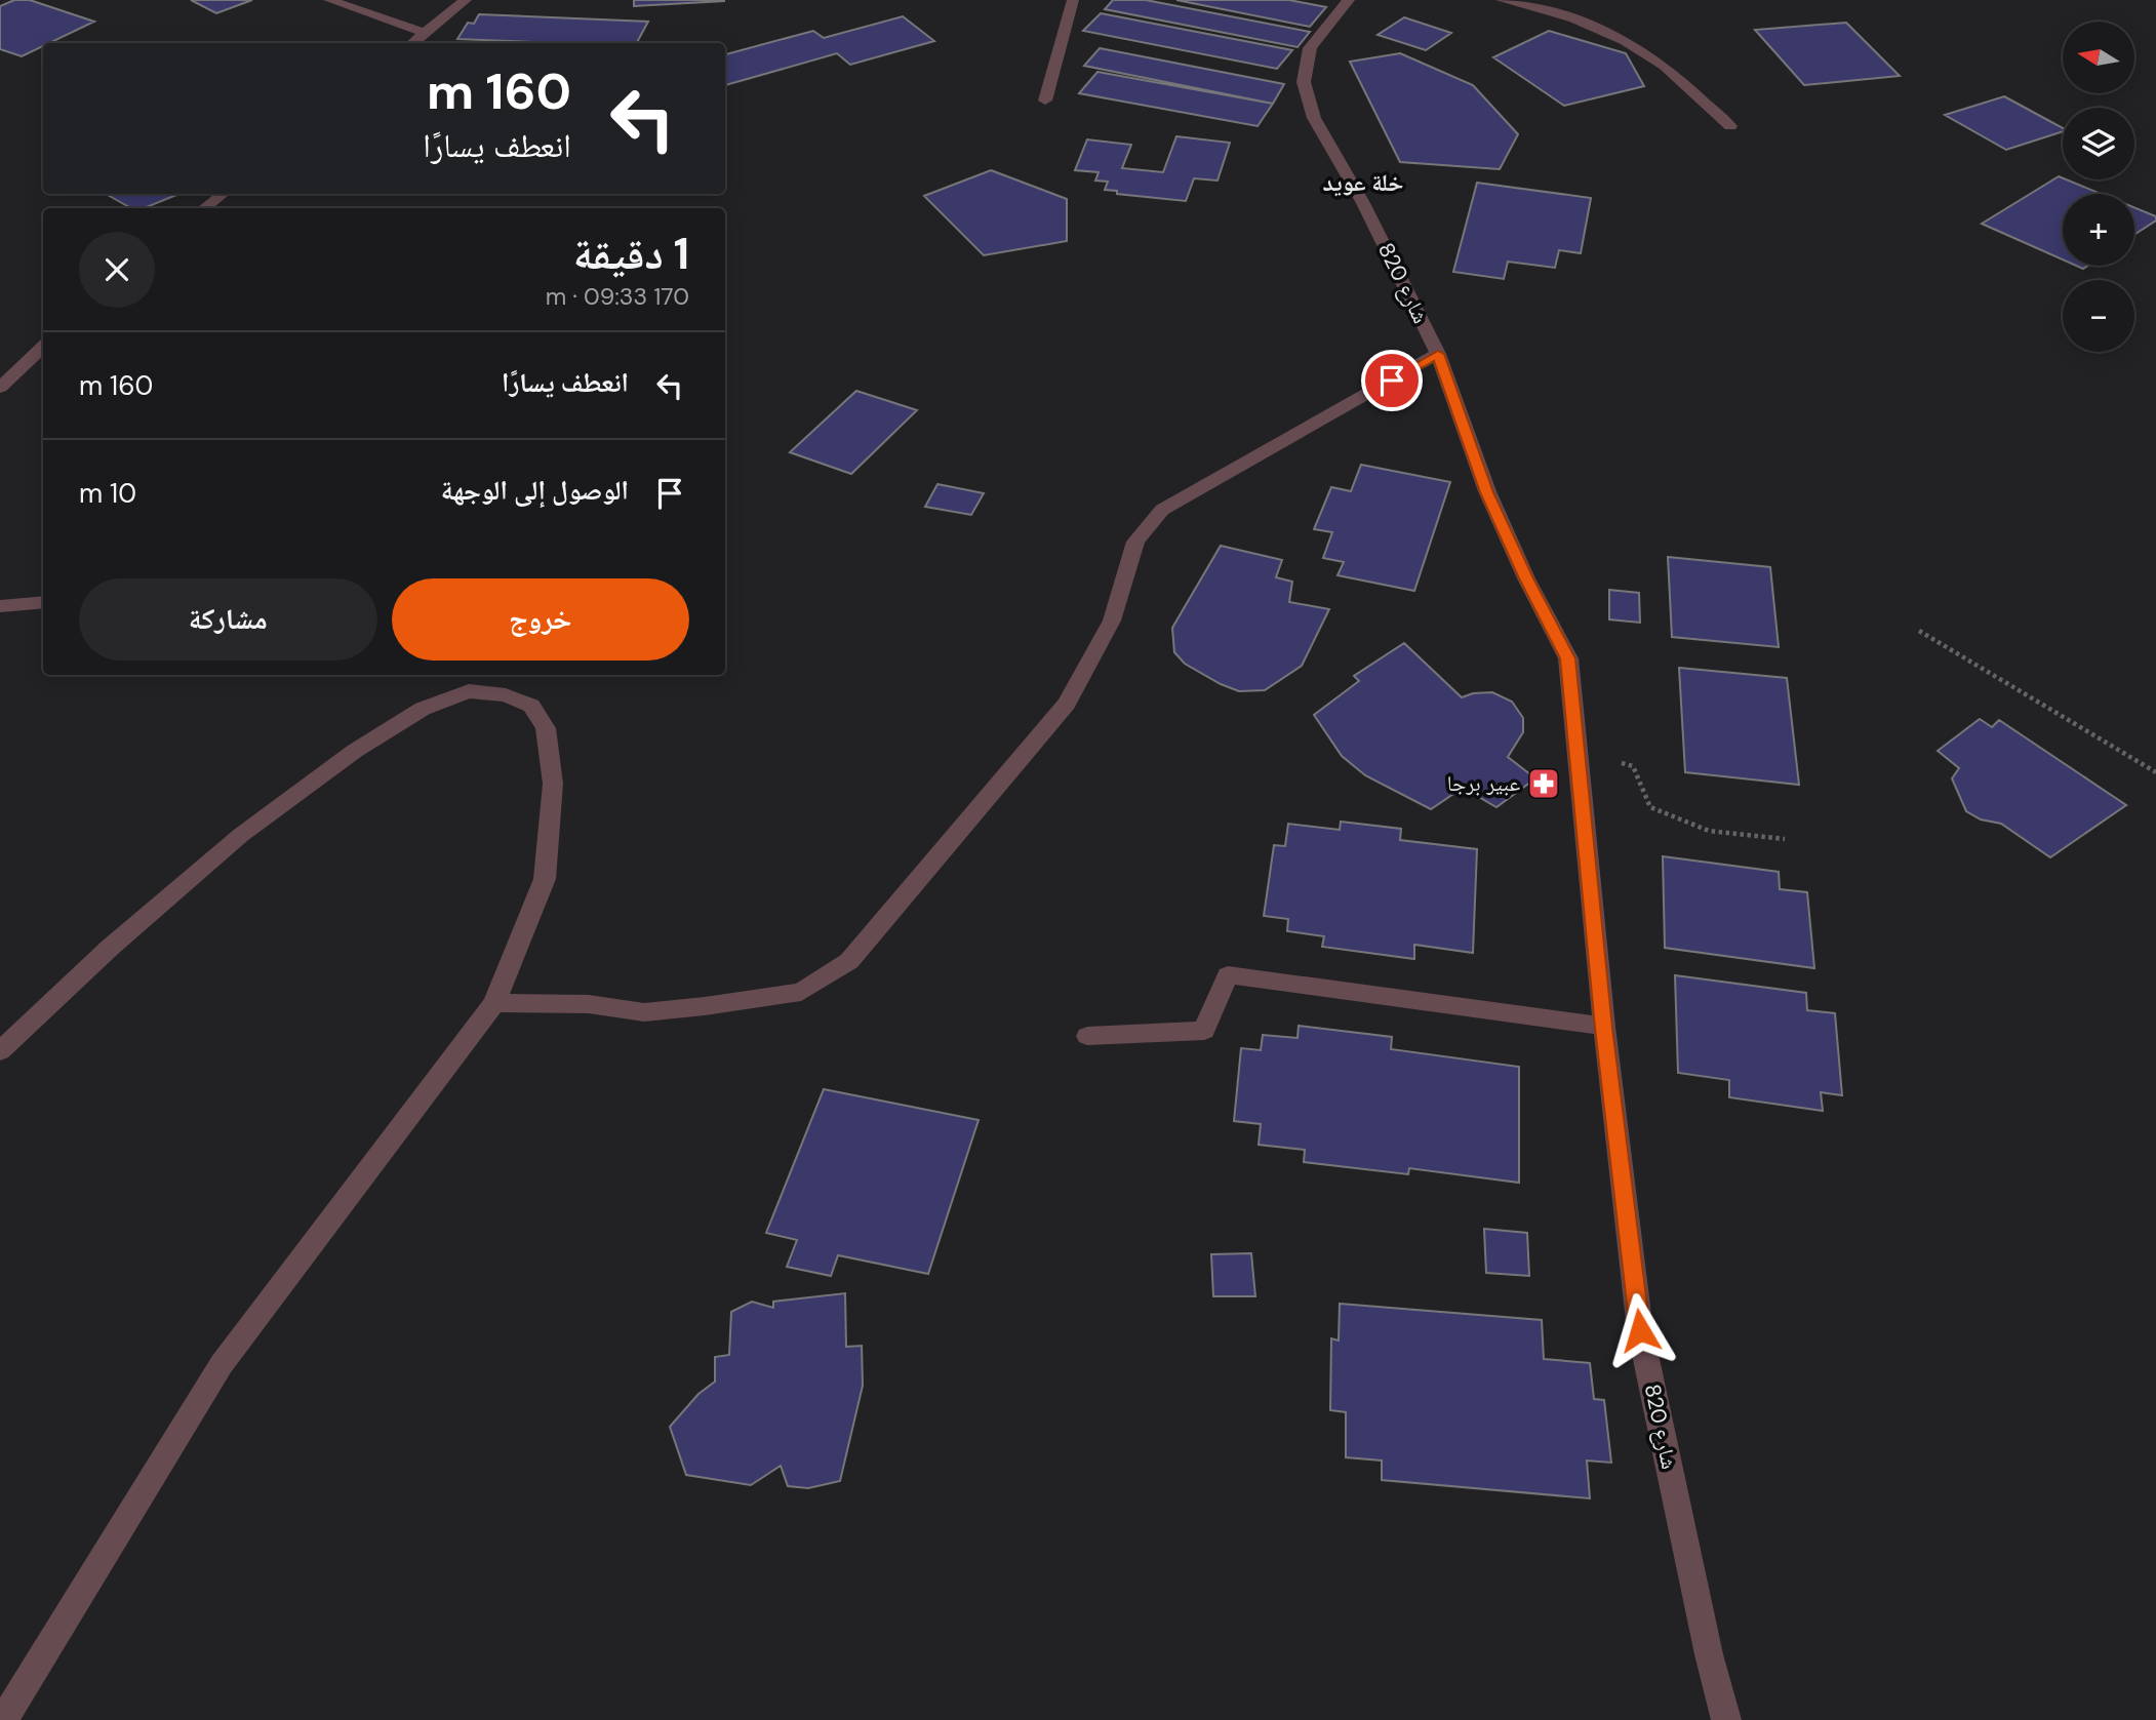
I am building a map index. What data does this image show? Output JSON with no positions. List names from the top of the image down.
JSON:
{
  "streets": {
    "street": ["شارع 820"]
  },
  "districts": ["خلة عويد"],
  "places": {
    "pharmacy": ["عبير برجا"]
  },
  "north": "left",
  "page": {
    "map_buttons": ["+", "−"],
    "turn": ["160 m", "انعطف يسارًا"],
    "heading": ["1 دقيقة", "170 m · 09:33"],
    "list": [
      {
        "name": "انعطف يسارًا",
        "value": "160 m"
      },
      {
        "name": "الوصول إلى الوجهة",
        "value": "10 m"
      }
    ],
    "buttons": ["خروج", "مشاركة"]
  }
}
